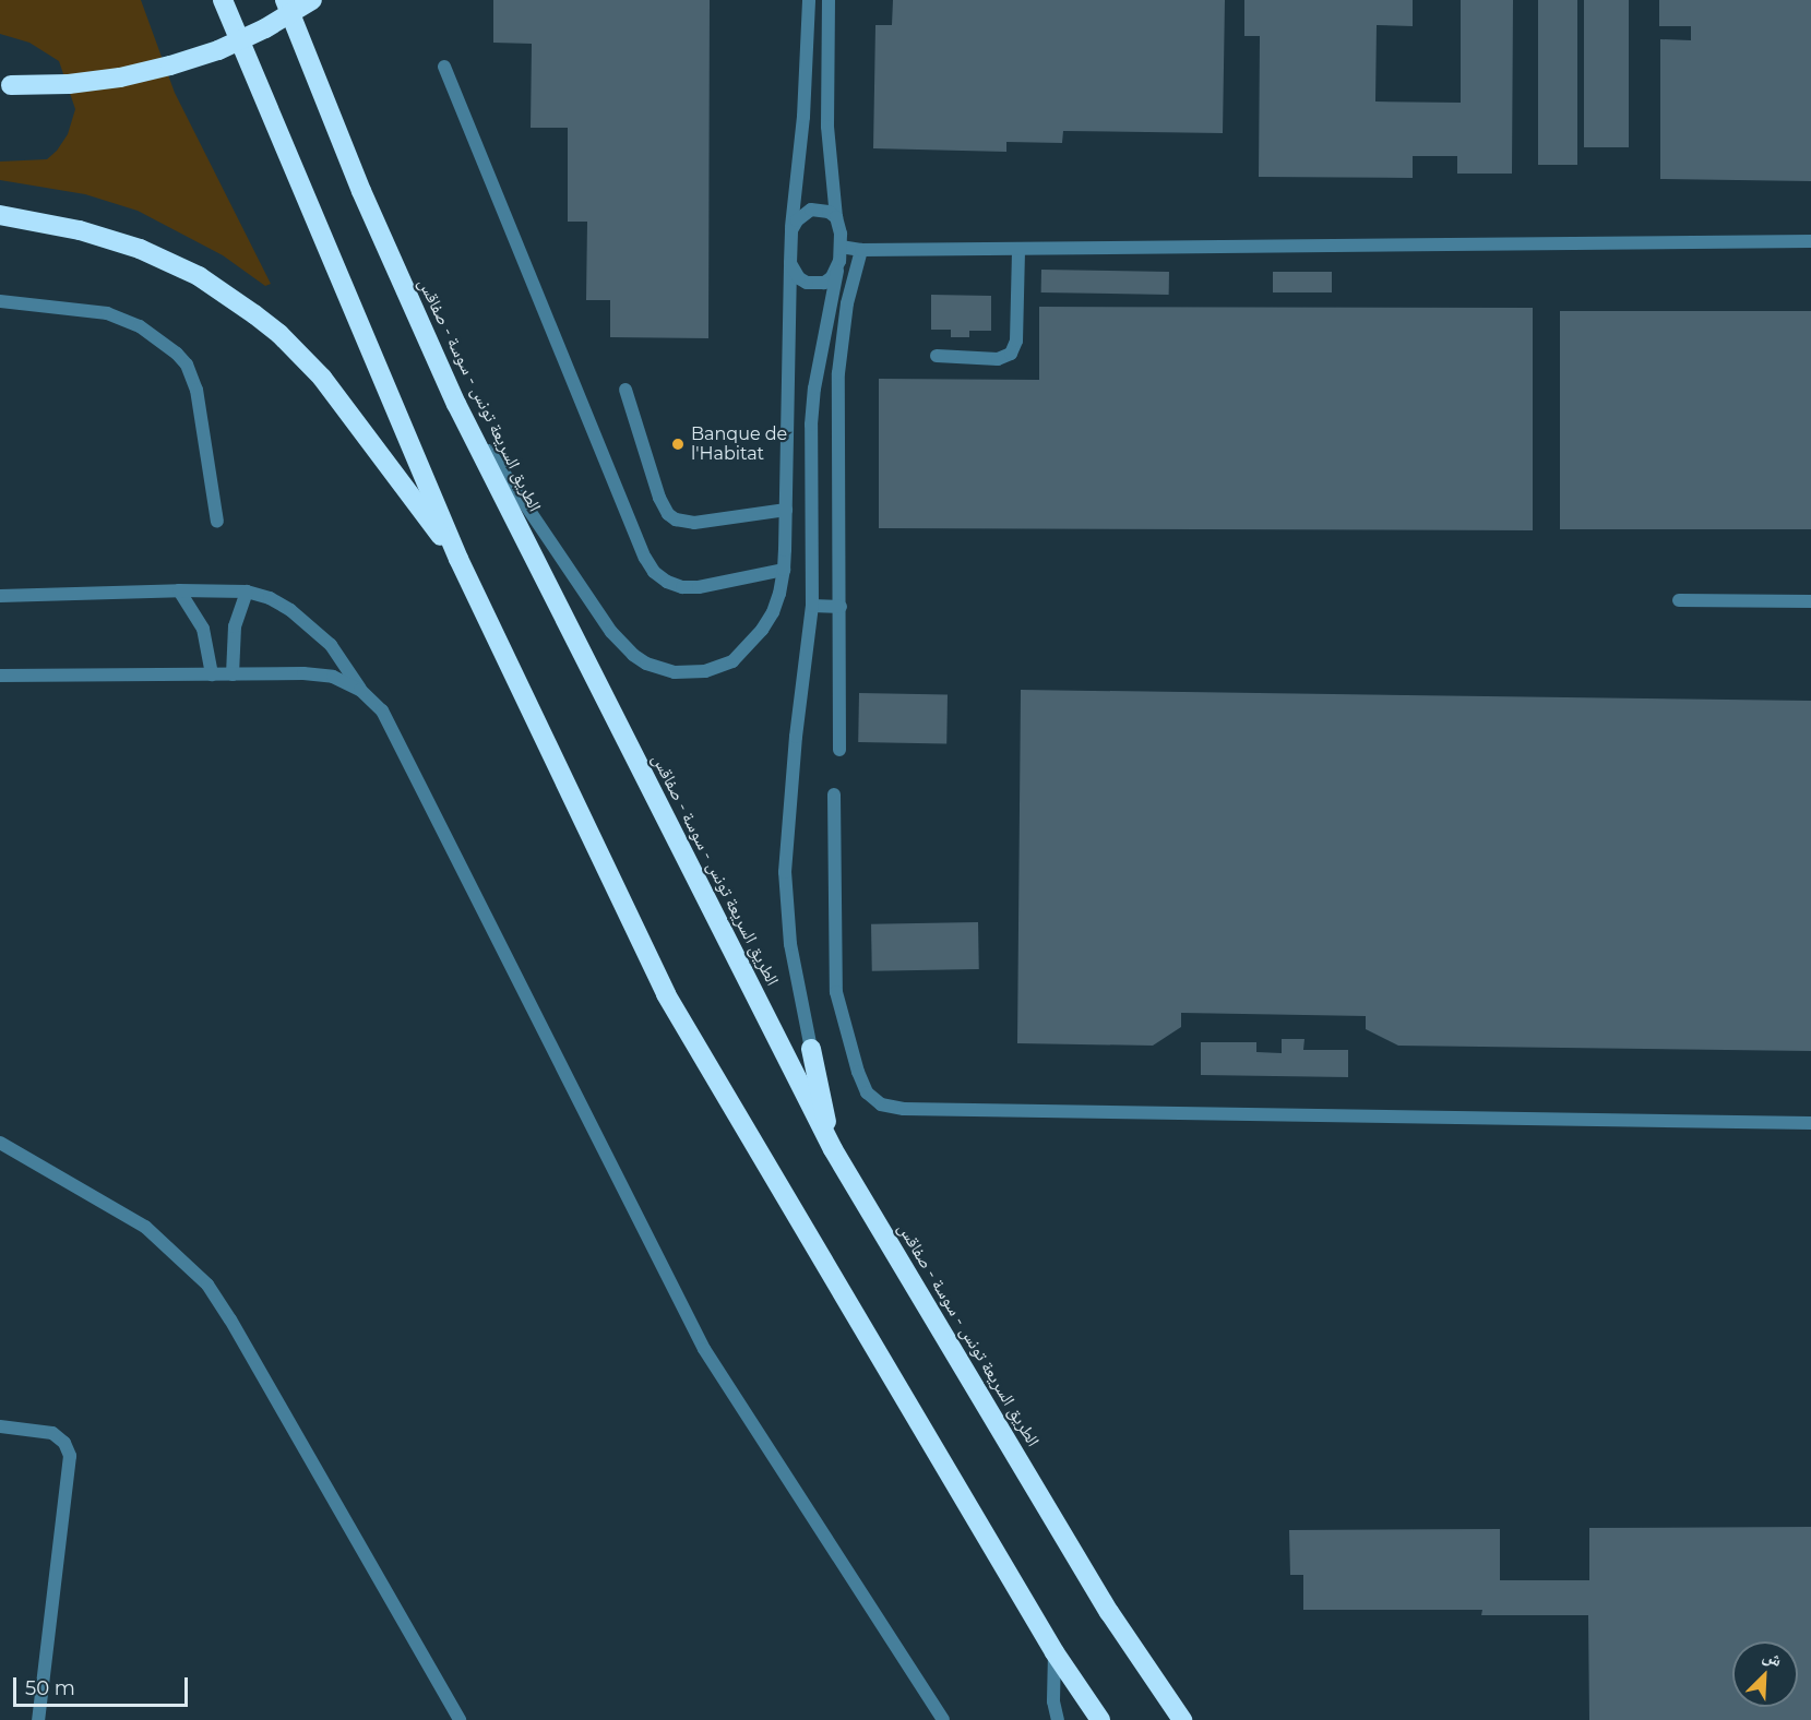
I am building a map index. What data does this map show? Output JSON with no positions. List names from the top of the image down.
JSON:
{
  "streets": {
    "highway": ["الطريق السريعة تونس - سوسة - صفاقس"]
  },
  "places": ["Banque de l'Habitat"],
  "scale_bar": "50 m",
  "north": "top right"
}
